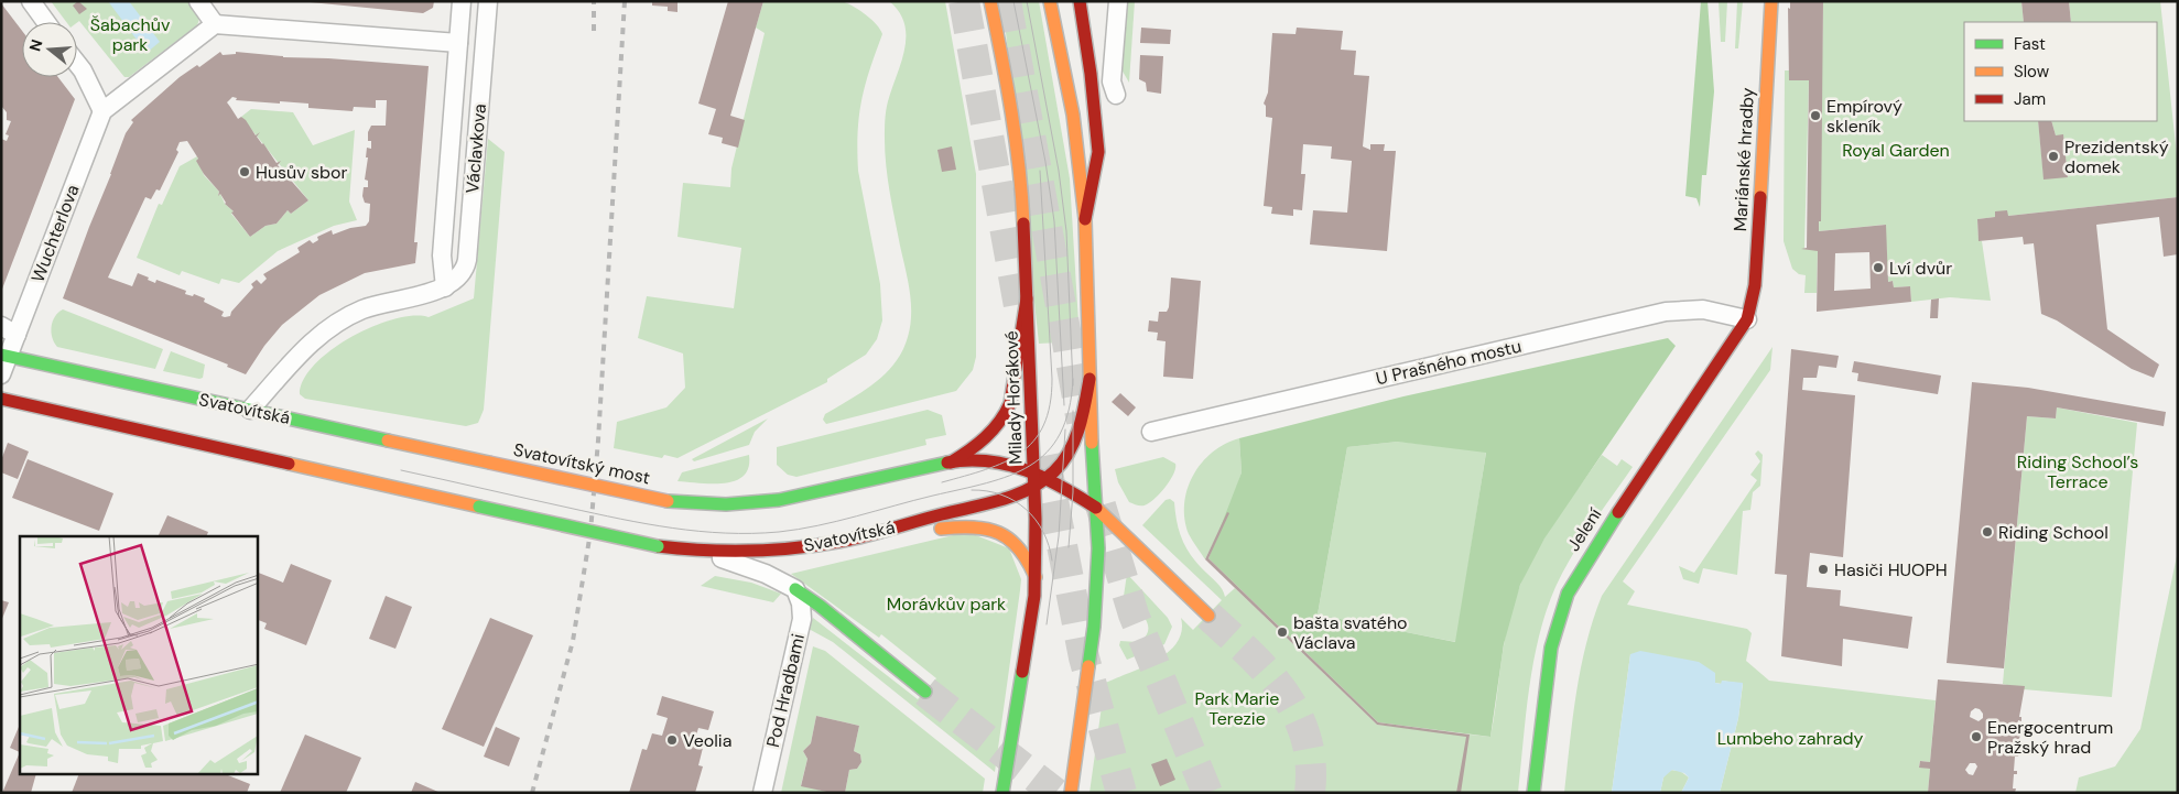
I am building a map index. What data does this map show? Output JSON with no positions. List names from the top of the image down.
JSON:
{
  "streets": {
    "main road": [
      "Mariánské hradby",
      "Milady Horákové",
      "Svatovítská",
      "Svatovítský most",
      "Jelení"
    ],
    "street": [
      "Václavkova",
      "Wuchterlova",
      "U Prašného mostu",
      "Pod Hradbami"
    ]
  },
  "crossings": [
    ["Mariánské hradby", "U Prašného mostu"],
    ["Mariánské hradby", "Jelení"],
    ["Wuchterlova", "Svatovítská"],
    ["U Prašného mostu", "Jelení"],
    ["Milady Horákové", "Svatovítská"],
    ["Svatovítská", "Svatovítský most"]
  ],
  "parks": [
    "Šabachův park",
    "Royal Garden",
    "Riding School’s Terrace",
    "Morávkův park",
    "Park Marie Terezie",
    "Lumbeho zahrady"
  ],
  "places": [
    "Empírový skleník",
    "Prezidentský domek",
    "Husův sbor",
    "Lví dvůr",
    "Riding School",
    "Hasiči HUOPH",
    "bašta svatého Václava",
    "Energocentrum Pražský hrad",
    "Veolia"
  ],
  "legend": ["Fast", "Slow", "Jam"],
  "north": "left"
}
